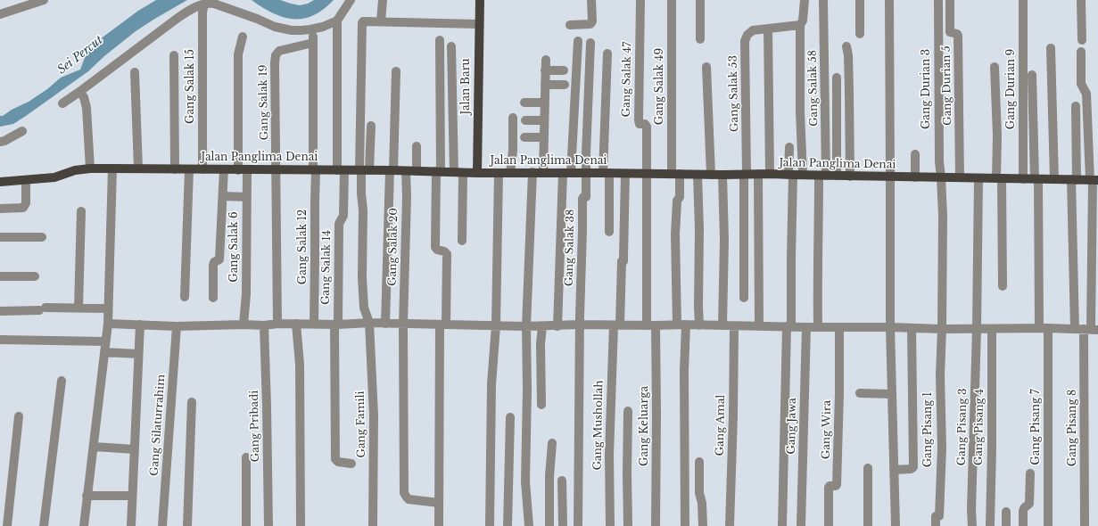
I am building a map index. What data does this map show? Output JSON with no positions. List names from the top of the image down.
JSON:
{
  "streets": {
    "main road": ["Jalan Baru", "Jalan Panglima Denai"],
    "street": [
      "Gang Salak 47",
      "Gang Durian 5",
      "Gang Salak 15",
      "Gang Salak 49",
      "Gang Salak 58",
      "Gang Durian 3",
      "Gang Durian 9",
      "Gang Salak 53",
      "Gang Salak 19",
      "Gang Salak 6",
      "Gang Salak 12",
      "Gang Salak 20",
      "Gang Salak 38",
      "Gang Salak 14",
      "Gang Famili",
      "Gang Silaturrahim",
      "Gang Mushollah",
      "Gang Amal",
      "Gang Pribadi",
      "Gang Keluarga",
      "Gang Jawa",
      "Gang Pisang 3",
      "Gang Pisang 4",
      "Gang Pisang 7",
      "Gang Pisang 8",
      "Gang Wira",
      "Gang Pisang 1"
    ]
  },
  "crossings": [
    ["Gang Salak 47", "Jalan Panglima Denai"],
    ["Gang Salak 47", "Gang Keluarga"],
    ["Gang Durian 5", "Jalan Panglima Denai"],
    ["Gang Salak 15", "Jalan Panglima Denai"],
    ["Jalan Baru", "Jalan Panglima Denai"],
    ["Gang Salak 49", "Jalan Panglima Denai"],
    ["Gang Salak 58", "Jalan Panglima Denai"],
    ["Gang Durian 3", "Jalan Panglima Denai"],
    ["Gang Durian 3", "Gang Pisang 1"],
    ["Gang Durian 9", "Jalan Panglima Denai"],
    ["Gang Salak 53", "Jalan Panglima Denai"],
    ["Gang Salak 19", "Jalan Panglima Denai"],
    ["Gang Salak 19", "Gang Salak 12"],
    ["Jalan Panglima Denai", "Gang Salak 6"],
    ["Jalan Panglima Denai", "Gang Salak 12"],
    ["Jalan Panglima Denai", "Gang Salak 20"],
    ["Jalan Panglima Denai", "Gang Salak 38"],
    ["Jalan Panglima Denai", "Gang Salak 14"],
    ["Jalan Panglima Denai", "Gang Famili"],
    ["Jalan Panglima Denai", "Gang Mushollah"],
    ["Jalan Panglima Denai", "Gang Keluarga"],
    ["Jalan Panglima Denai", "Gang Pisang 3"],
    ["Jalan Panglima Denai", "Gang Pisang 7"],
    ["Jalan Panglima Denai", "Gang Pisang 8"]
  ],
  "water": ["Sei Percut"]
}
